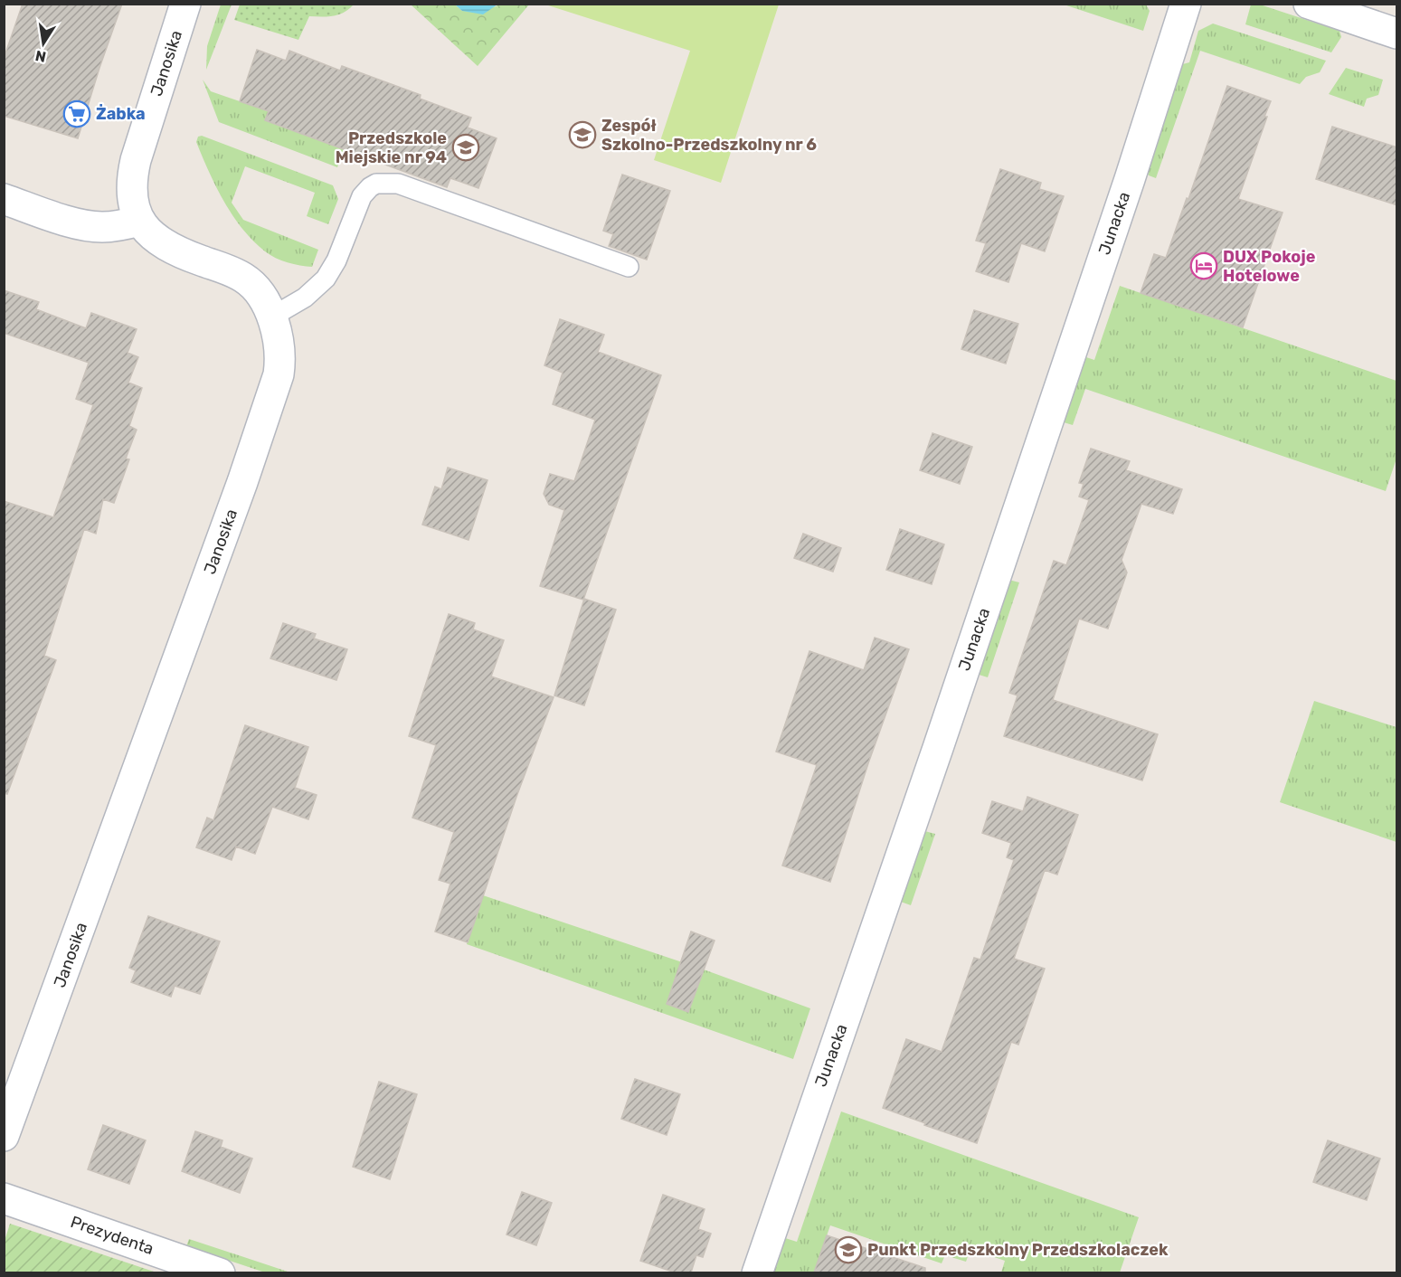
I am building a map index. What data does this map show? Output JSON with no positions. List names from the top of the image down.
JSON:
{
  "streets": {
    "street": ["Janosika", "Junacka", "Prezydenta"]
  },
  "places": {
    "supermarket": ["Żabka"],
    "school or university": ["Zespół Szkolno-Przedszkolny nr 6", "Przedszkole Miejskie nr 94", "Punkt Przedszkolny Przedszkolaczek"],
    "hotel": ["DUX Pokoje Hotelowe"]
  },
  "north": "bottom"
}
